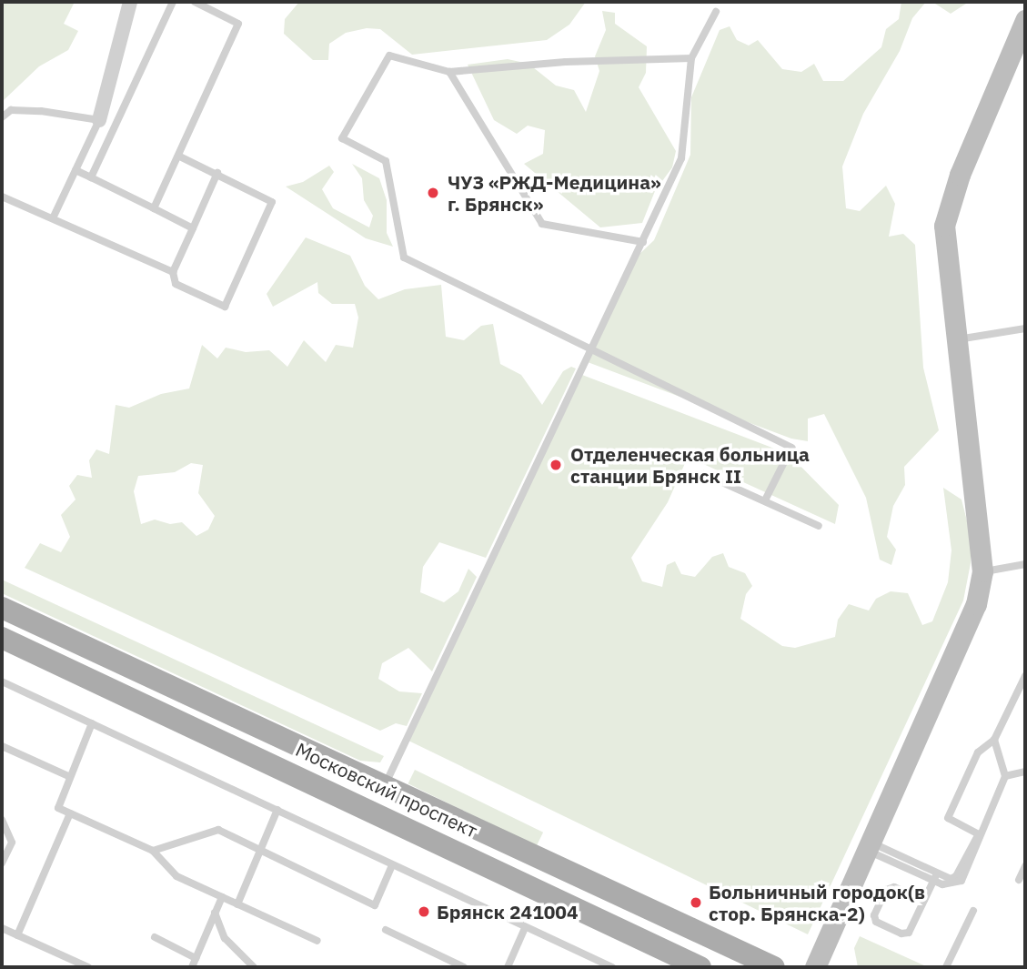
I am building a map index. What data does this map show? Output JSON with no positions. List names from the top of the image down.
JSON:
{
  "streets": {
    "main road": ["Московский проспект"]
  },
  "places": [
    "ЧУЗ «РЖД-Медицина» г. Брянск»",
    "Отделенческая больница станции Брянск II",
    "Больничный городок(в стор. Брянска-2)",
    "Брянск 241004"
  ]
}
